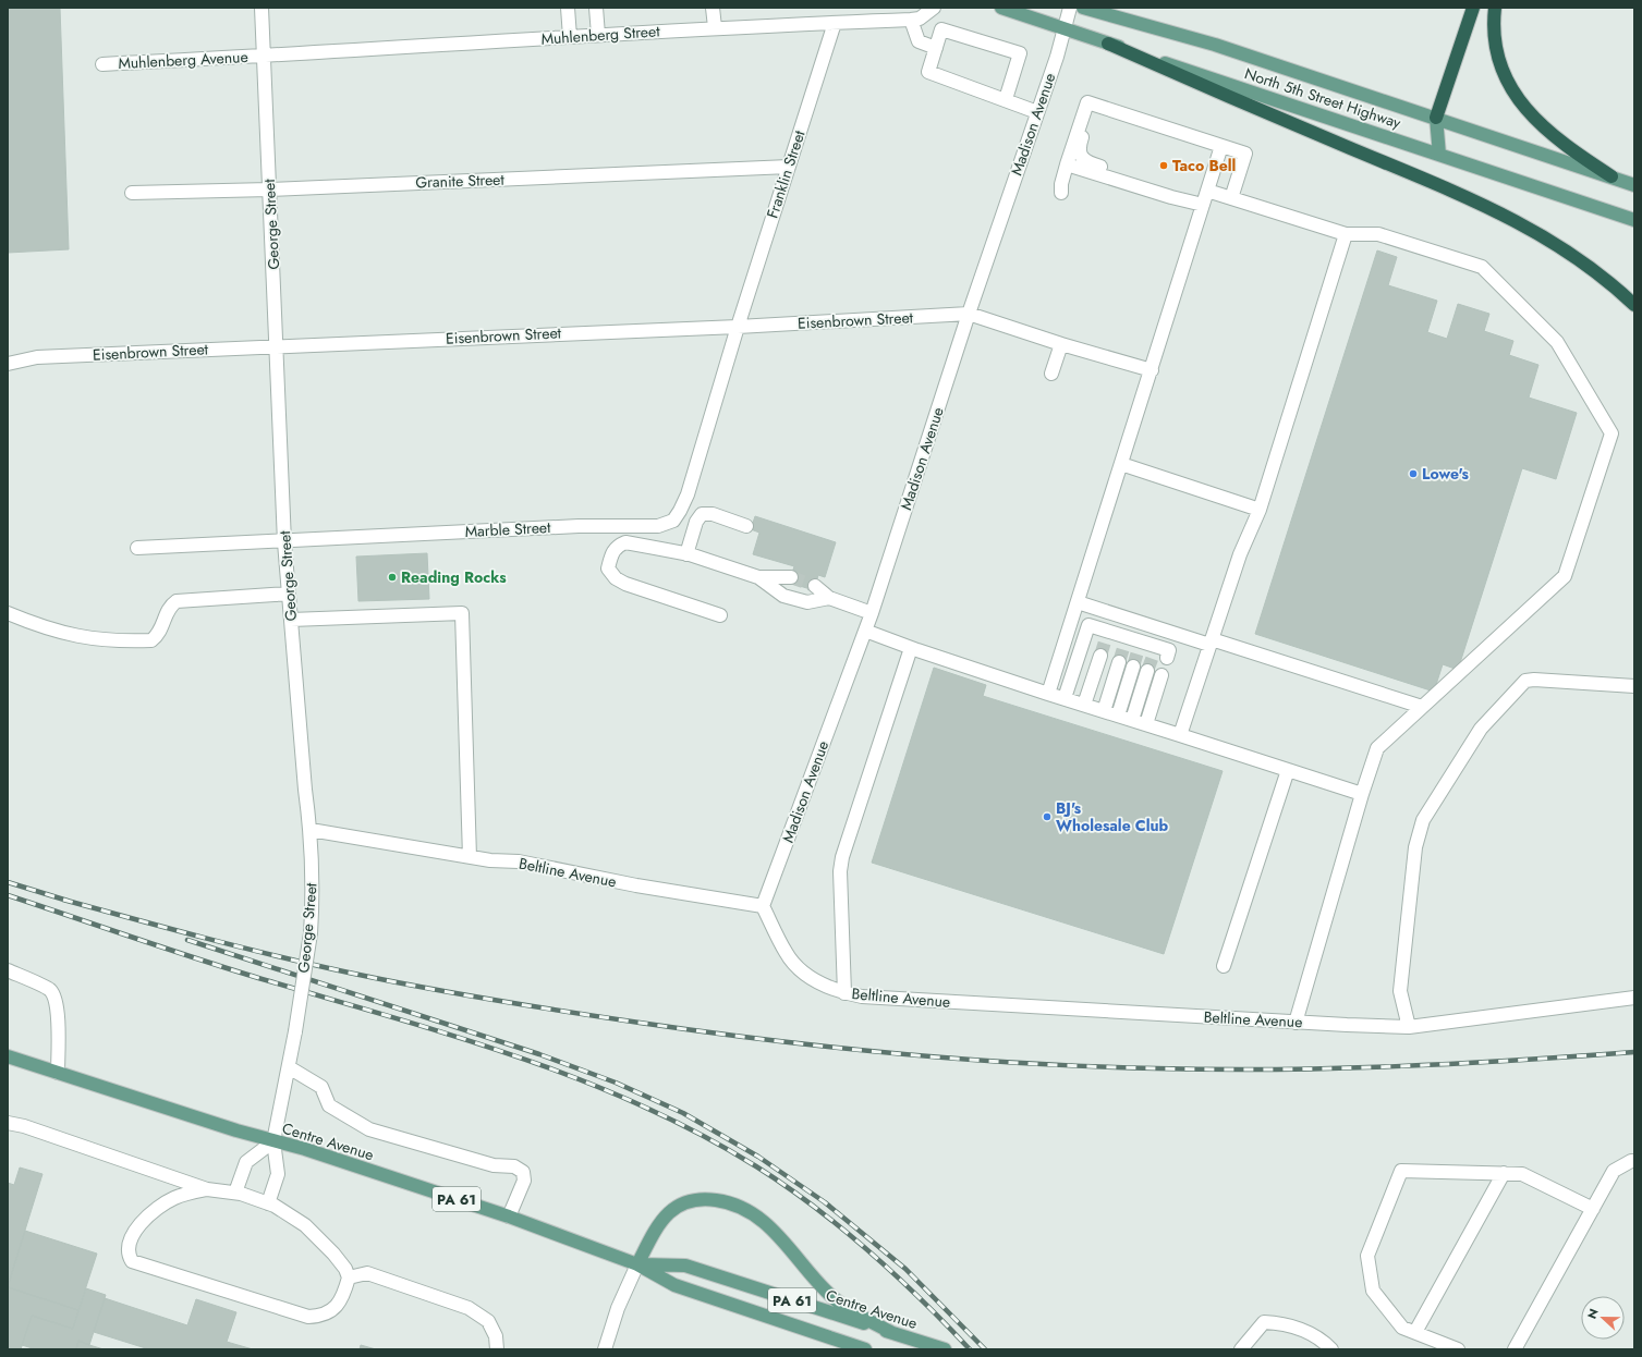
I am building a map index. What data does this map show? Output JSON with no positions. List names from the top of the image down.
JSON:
{
  "streets": {
    "main road": ["North 5th Street Highway", "Centre Avenue", "PA 61"],
    "street": [
      "Muhlenberg Street",
      "Muhlenberg Avenue",
      "Madison Avenue",
      "Franklin Street",
      "Granite Street",
      "George Street",
      "Eisenbrown Street",
      "Marble Street",
      "Beltline Avenue"
    ]
  },
  "crossings": [
    ["Muhlenberg Street", "Muhlenberg Avenue"],
    ["Muhlenberg Street", "Franklin Street"],
    ["Muhlenberg Street", "George Street"],
    ["Muhlenberg Avenue", "George Street"],
    ["North 5th Street Highway", "Madison Avenue"],
    ["Madison Avenue", "Eisenbrown Street"],
    ["Madison Avenue", "Beltline Avenue"],
    ["Franklin Street", "Granite Street"],
    ["Franklin Street", "Eisenbrown Street"],
    ["Franklin Street", "Marble Street"],
    ["Granite Street", "George Street"],
    ["George Street", "Eisenbrown Street"],
    ["George Street", "Marble Street"],
    ["George Street", "Beltline Avenue"],
    ["George Street", "Centre Avenue"],
    ["Eisenbrown Street", "Marble Street"]
  ],
  "places": [
    "Taco Bell",
    "Lowe's",
    "Reading Rocks",
    "BJ's Wholesale Club"
  ],
  "north": "left"
}
